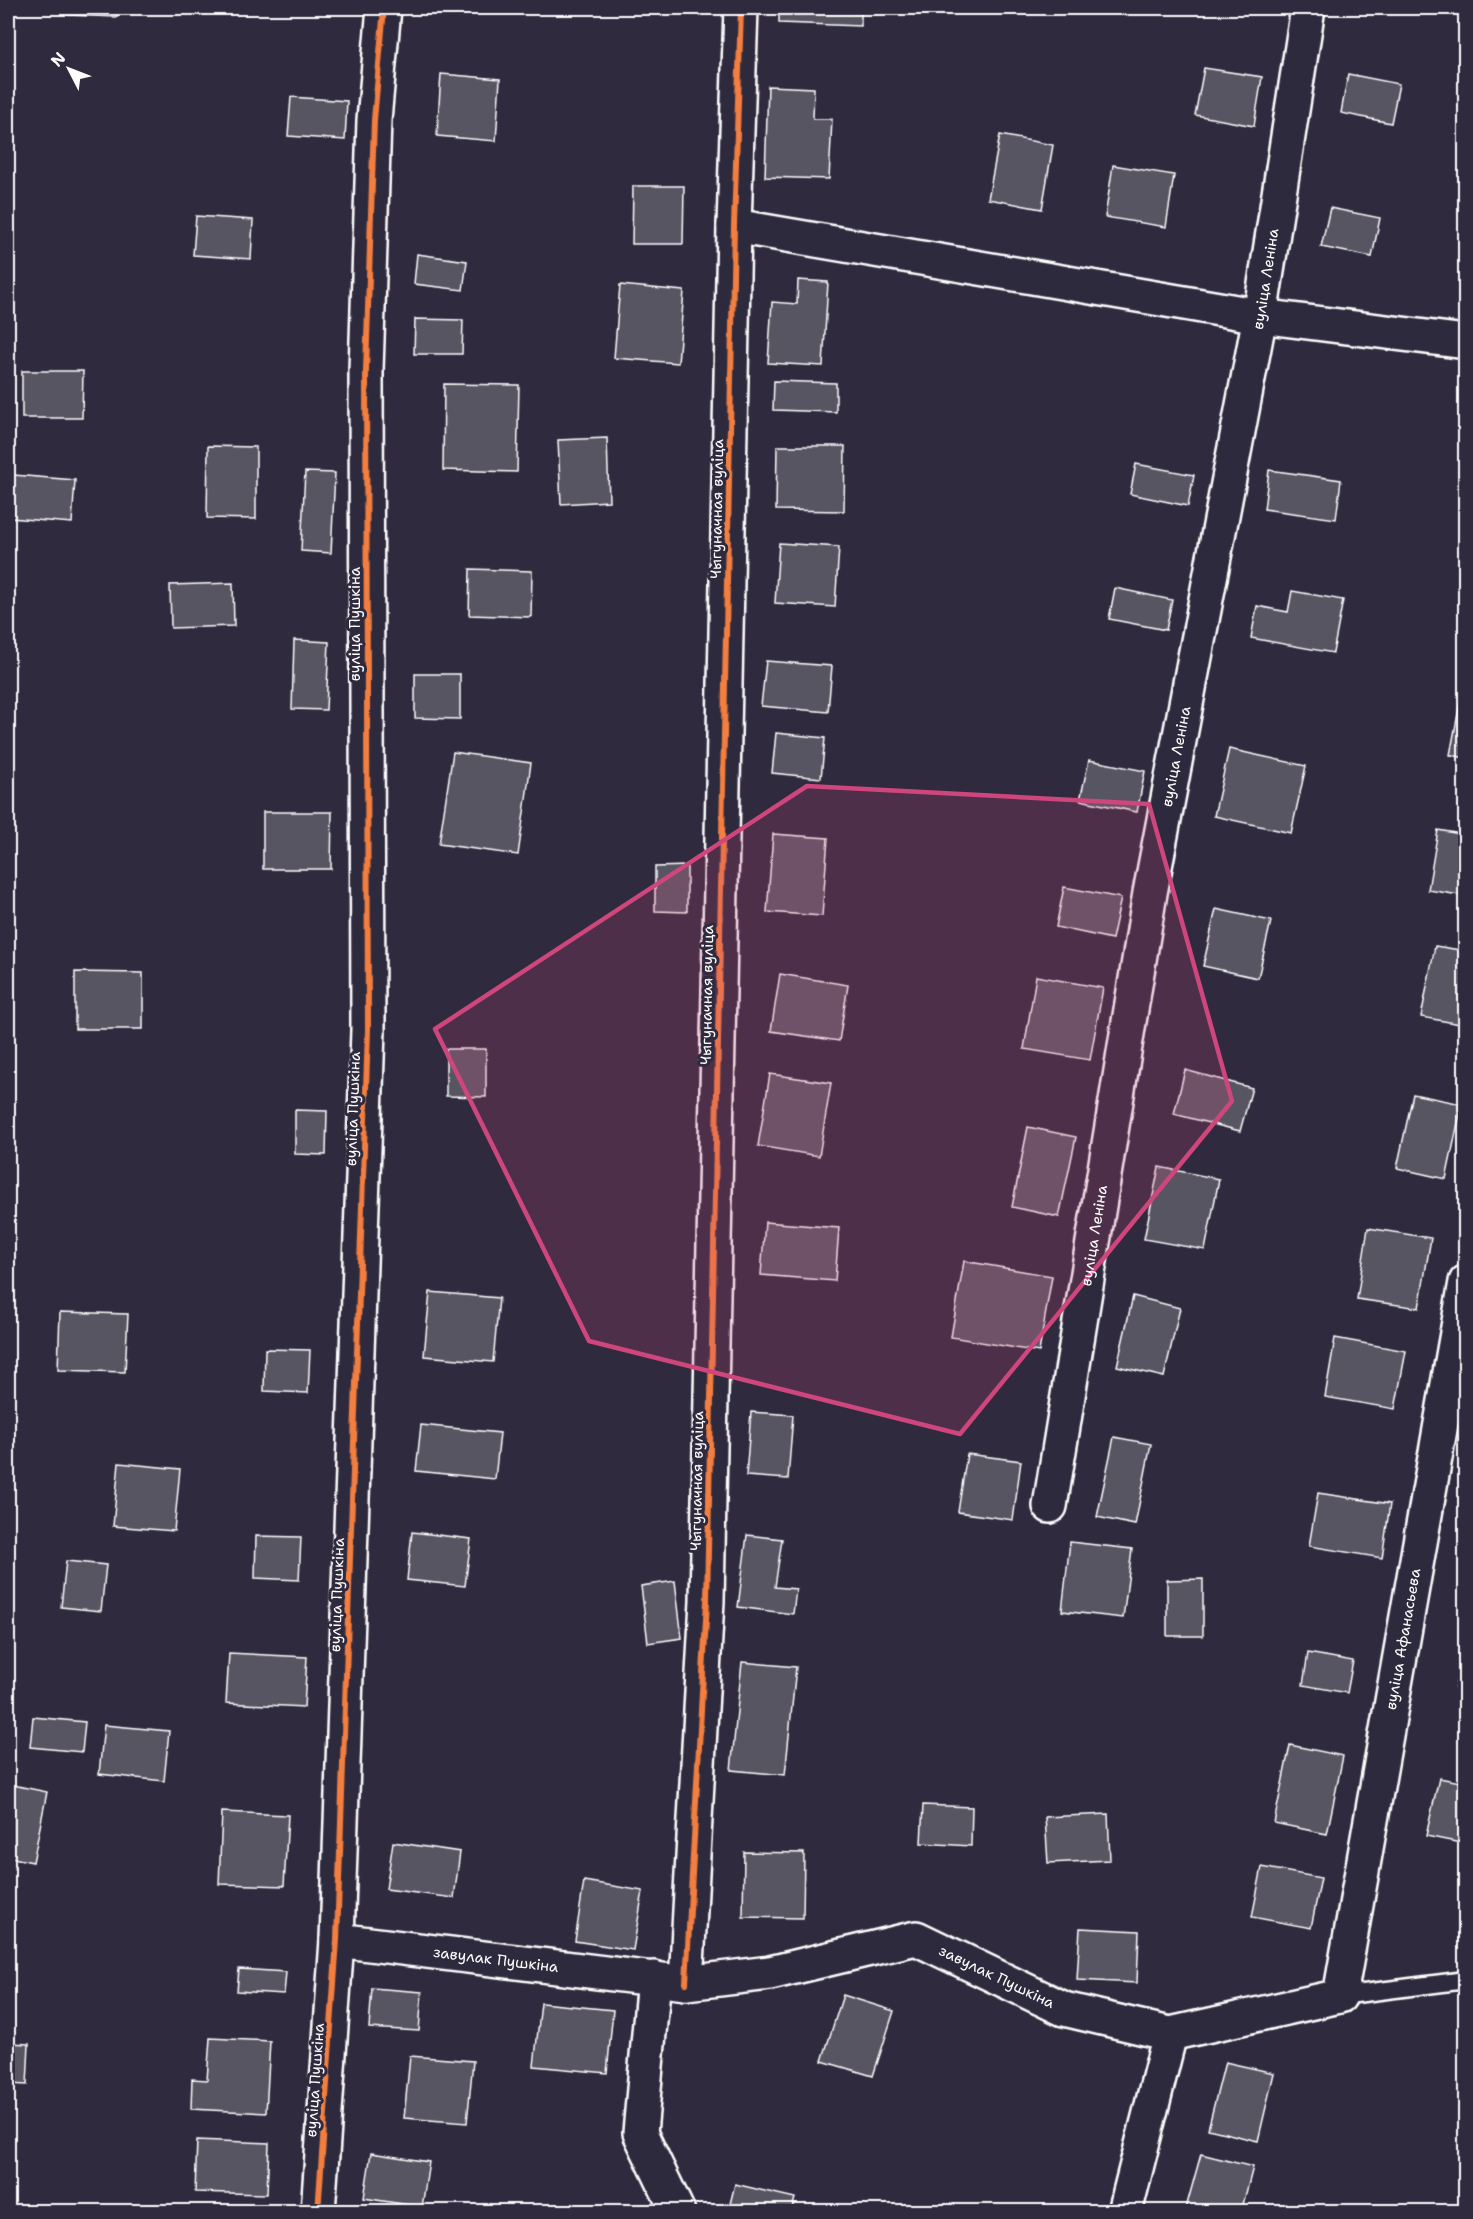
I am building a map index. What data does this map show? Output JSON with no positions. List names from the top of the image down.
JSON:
{
  "streets": {
    "street": [
      "вуліца Леніна",
      "Чыгуначная вуліца",
      "вуліца Пушкіна",
      "вуліца Афанасьева",
      "завулак Пушкіна"
    ]
  },
  "crossings": [
    ["Чыгуначная вуліца", "завулак Пушкіна"],
    ["вуліца Пушкіна", "завулак Пушкіна"],
    ["вуліца Афанасьева", "завулак Пушкіна"]
  ],
  "north": "top left"
}
